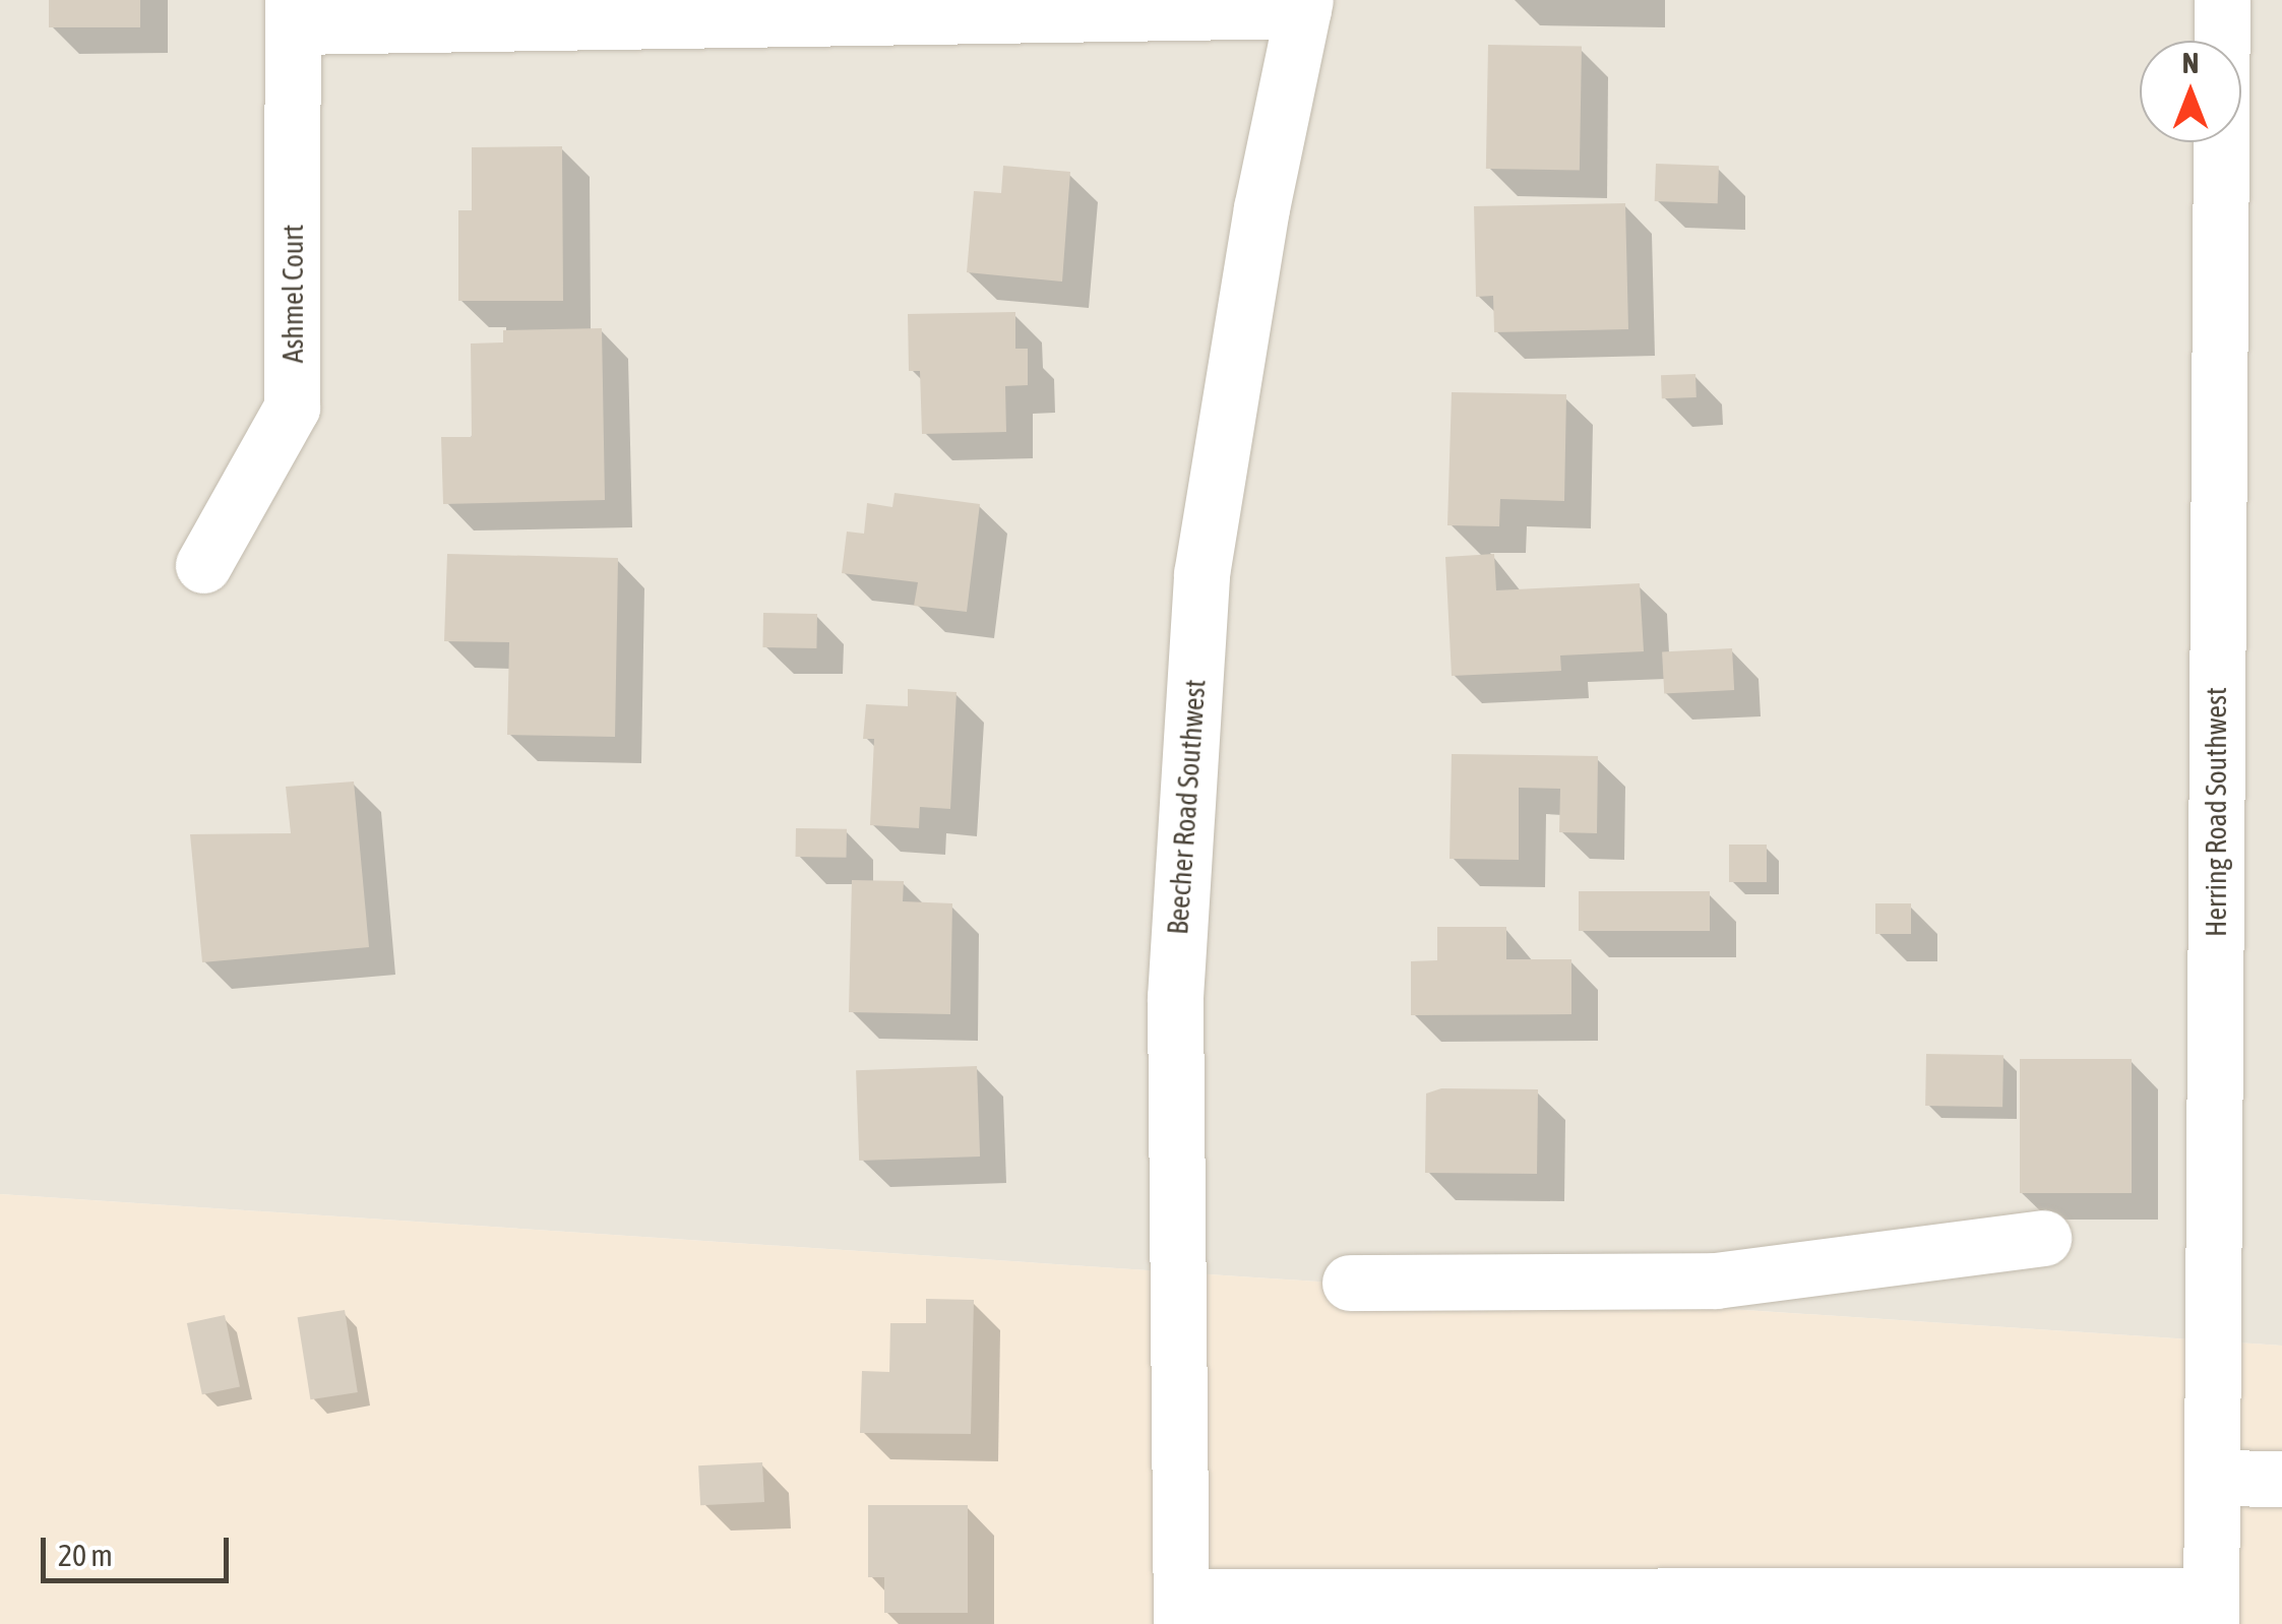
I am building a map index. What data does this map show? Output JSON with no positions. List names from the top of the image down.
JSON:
{
  "streets": {
    "street": ["Ashmel Court", "Beecher Road Southwest", "Herring Road Southwest"]
  },
  "scale_bar": "20 m",
  "north": "top"
}
